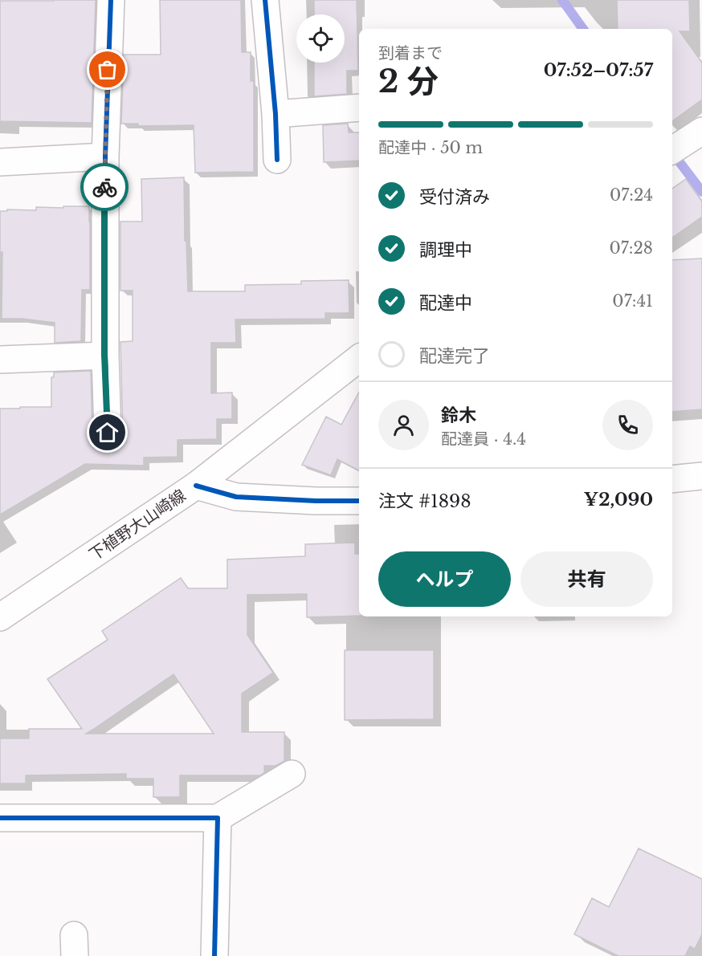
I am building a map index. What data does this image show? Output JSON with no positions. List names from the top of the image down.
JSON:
{
  "streets": {
    "street": ["下植野大山崎線"]
  },
  "page": {
    "heading": ["2 分", "到着まで", "07:52–07:57"],
    "panel": [
      "鈴木",
      "配達員 · 4.4",
      "注文 #1898",
      "¥2,090"
    ],
    "bar": "配達中 · 50 m",
    "list": [
      ["受付済み", "07:24"],
      ["調理中", "07:28"],
      ["配達中", "07:41"],
      "配達完了"
    ],
    "buttons": ["ヘルプ", "共有"]
  }
}
